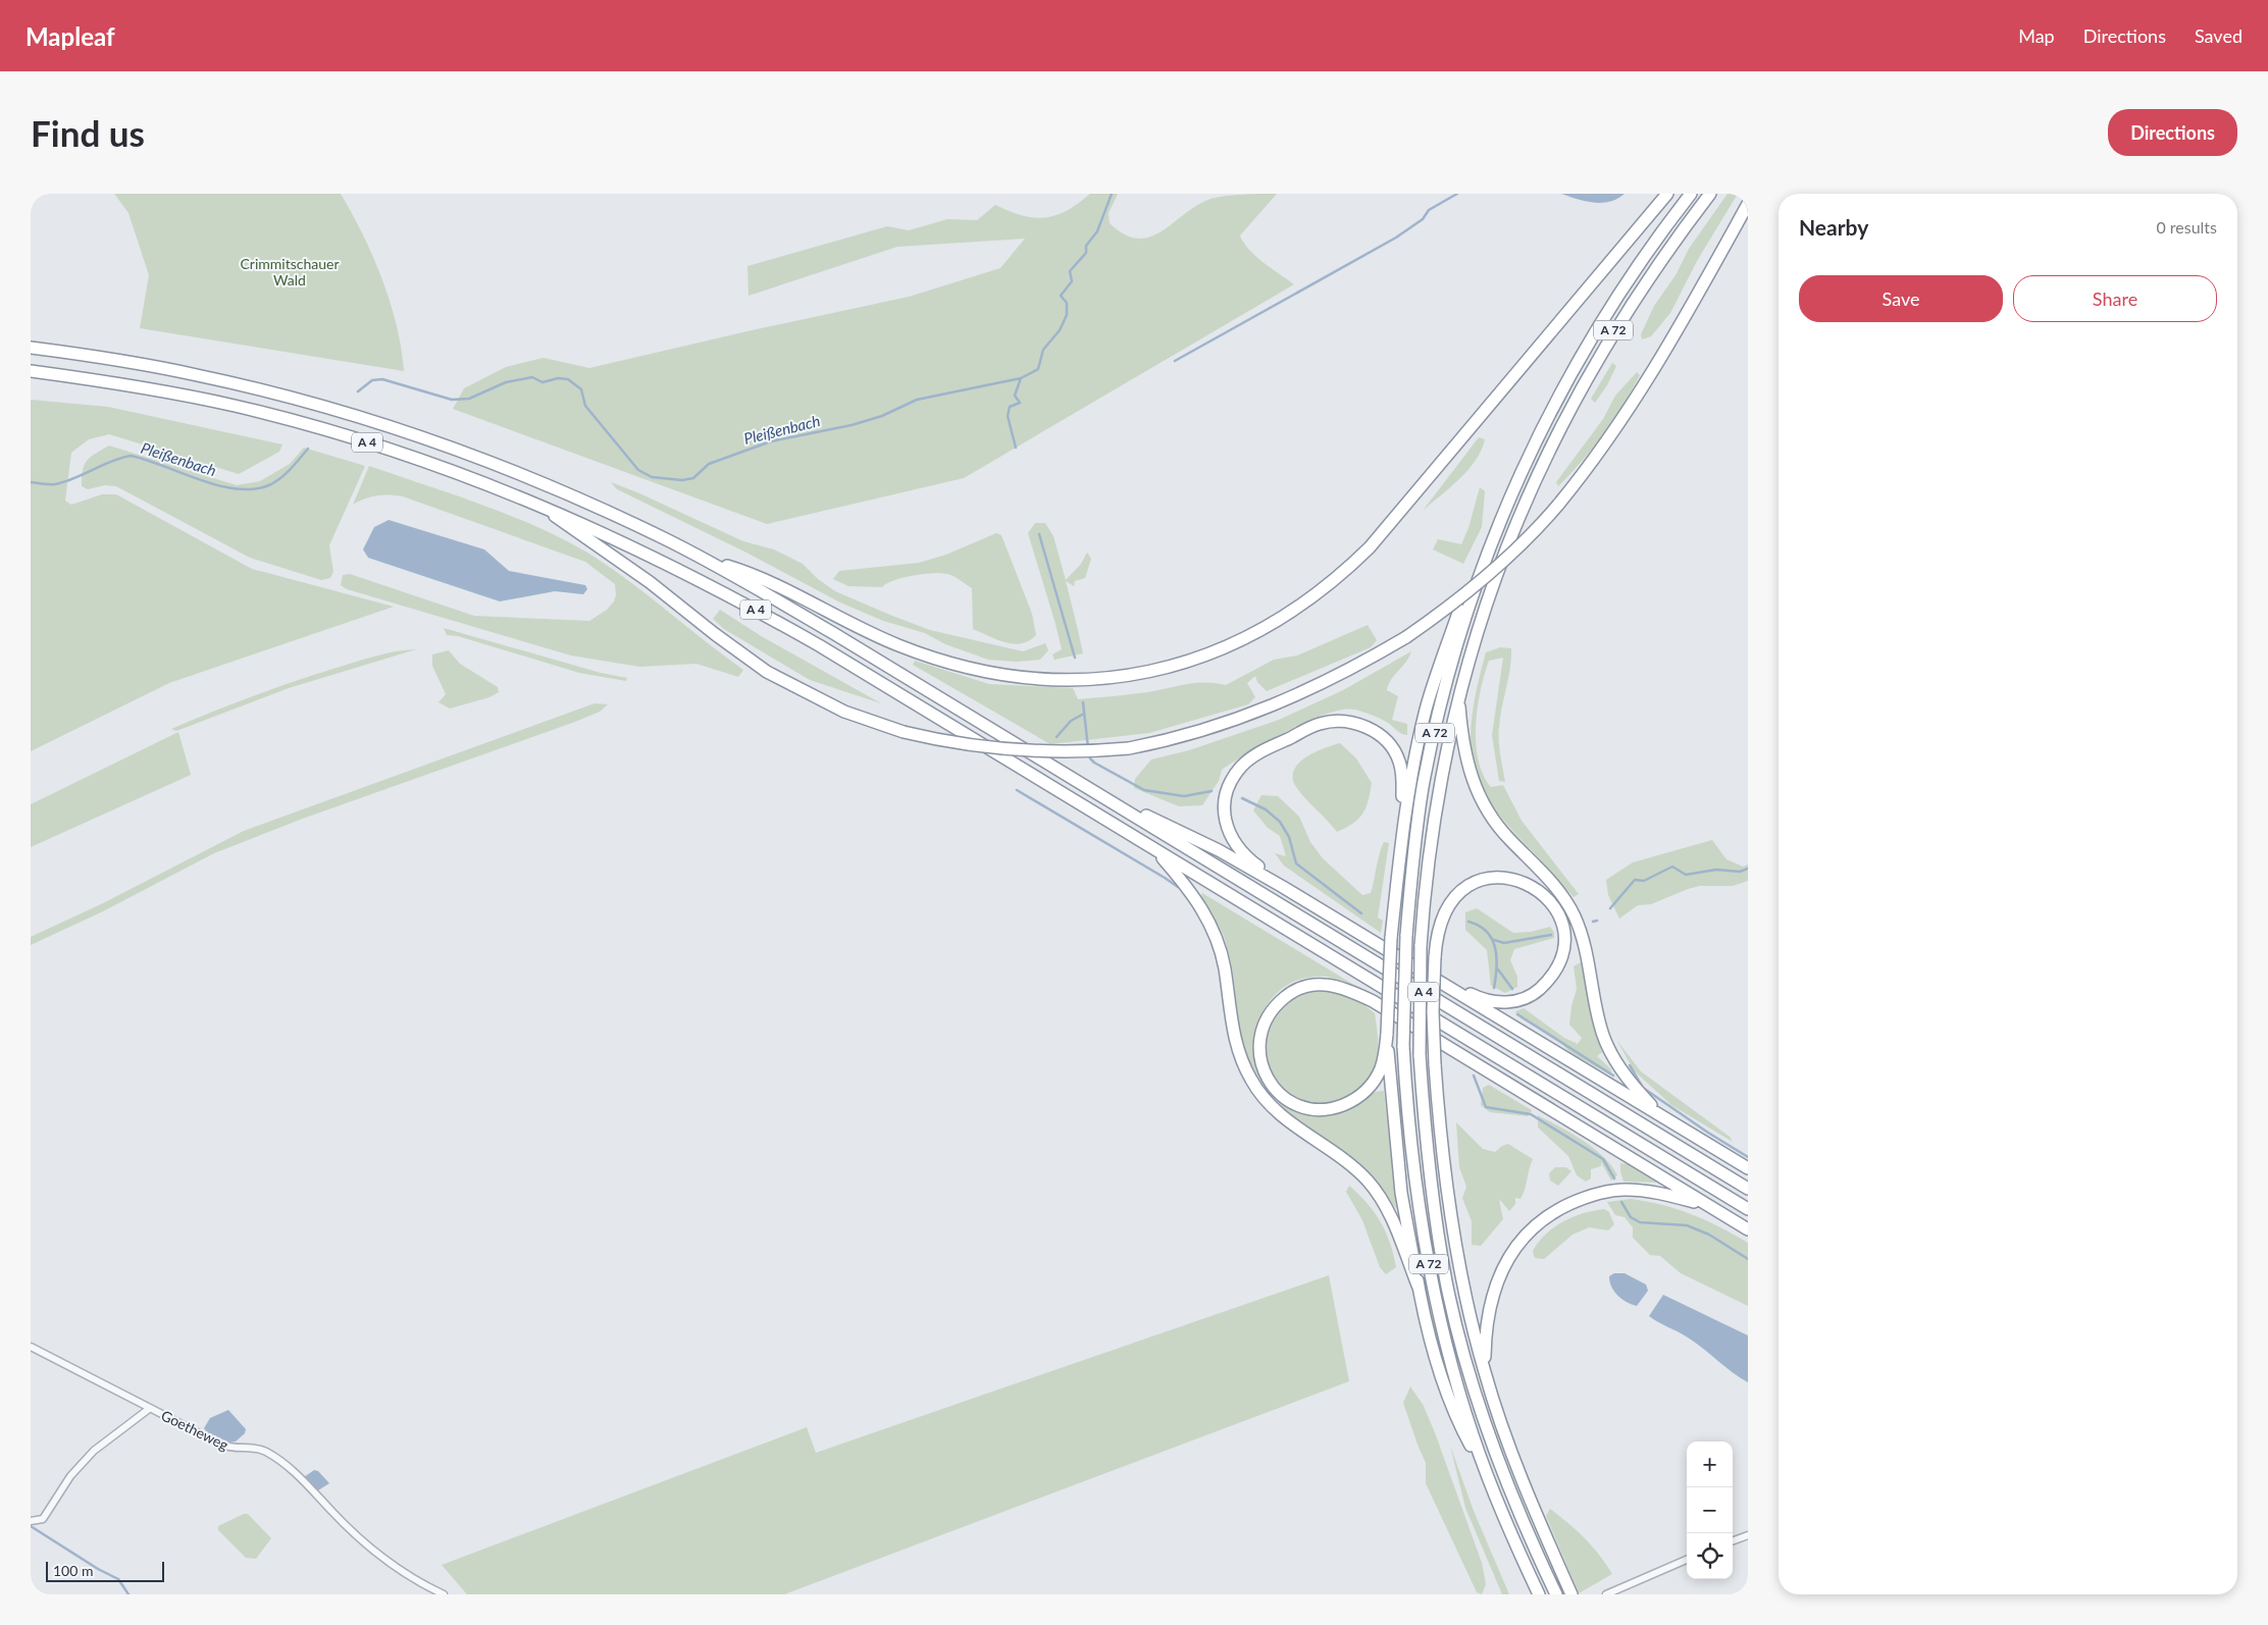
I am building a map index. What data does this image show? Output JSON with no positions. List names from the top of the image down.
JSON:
{
  "streets": {
    "highway": ["A 72", "A 4"],
    "street": ["Goetheweg"]
  },
  "water": ["Pleißenbach"],
  "parks": ["Crimmitschauer Wald"],
  "scale_bar": "100 m",
  "page": {
    "header": "Mapleaf",
    "nav": ["Map", "Directions", "Saved"],
    "buttons": [
      "Directions",
      ["Save", "Share"]
    ],
    "title": "Find us",
    "heading": ["Nearby", "0 results"],
    "map_buttons": ["+", "−"],
    "scale": "100 m"
  }
}
